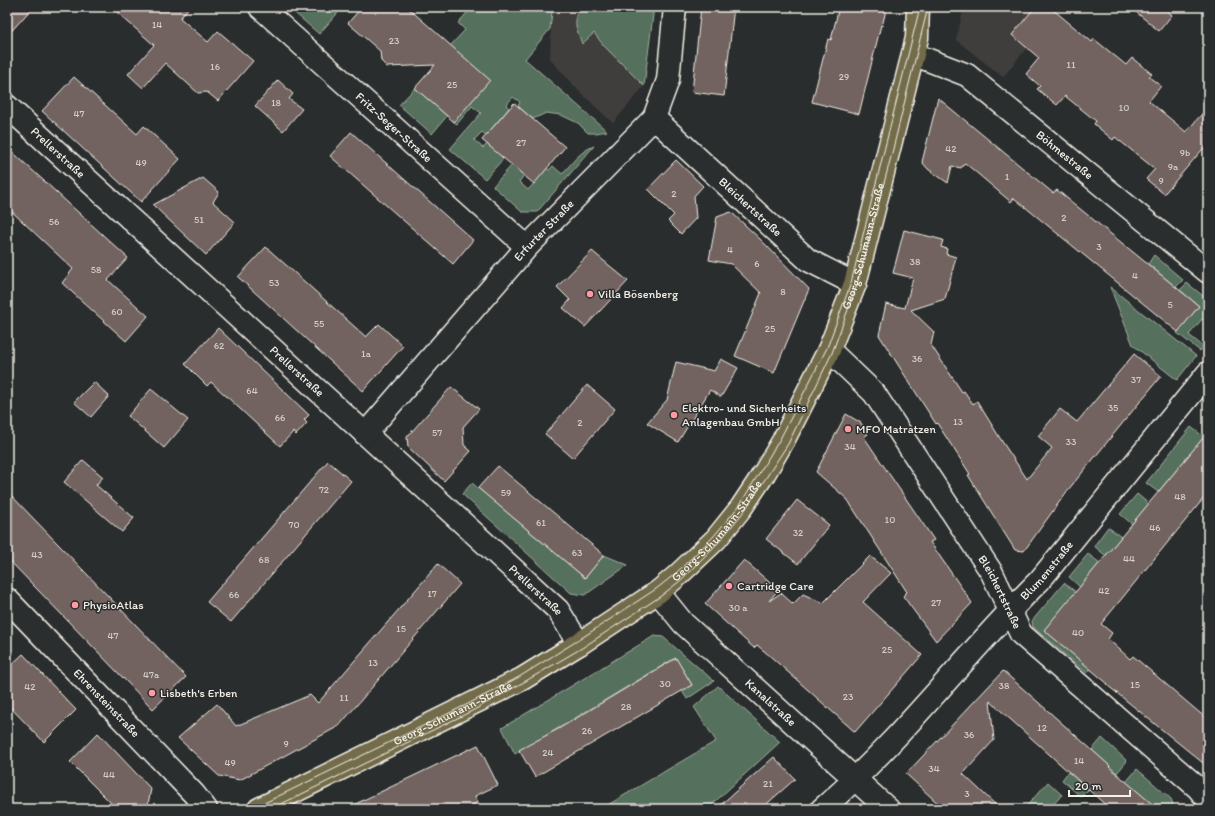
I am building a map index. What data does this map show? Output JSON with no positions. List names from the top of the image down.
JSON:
{
  "streets": {
    "main road": ["Georg-Schumann-Straße"],
    "street": [
      "Fritz-Seger-Straße",
      "Prellerstraße",
      "Böhmestraße",
      "Bleichertstraße",
      "Erfurter Straße",
      "Blumenstraße",
      "Ehrensteinstraße",
      "Kanalstraße"
    ]
  },
  "crossings": [
    ["Fritz-Seger-Straße", "Erfurter Straße"],
    ["Prellerstraße", "Erfurter Straße"],
    ["Prellerstraße", "Georg-Schumann-Straße"],
    ["Böhmestraße", "Georg-Schumann-Straße"],
    ["Bleichertstraße", "Erfurter Straße"],
    ["Bleichertstraße", "Georg-Schumann-Straße"],
    ["Bleichertstraße", "Blumenstraße"],
    ["Georg-Schumann-Straße", "Kanalstraße"],
    ["Blumenstraße", "Kanalstraße"]
  ],
  "places": [
    "Villa Bösenberg",
    "Elektro- und Sicherheits Anlagenbau GmbH",
    "MFO Matratzen",
    "Cartridge Care",
    "PhysioAtlas",
    "Lisbeth's Erben"
  ],
  "house_numbers": [
    "14",
    "23",
    "11",
    "16",
    "29",
    "25",
    "18",
    "10",
    "47",
    "27",
    "42",
    "9b",
    "49",
    "9a",
    "1",
    "9",
    "2",
    "2",
    "51",
    "56",
    "3",
    "4",
    "38",
    "6",
    "58",
    "4",
    "53",
    "8",
    "5",
    "60",
    "55",
    "25",
    "62",
    "1a",
    "36",
    "37",
    "64",
    "35",
    "66",
    "13",
    "2",
    "57",
    "33",
    "34",
    "72",
    "59",
    "48",
    "10",
    "61",
    "70",
    "46",
    "32",
    "63",
    "43",
    "44",
    "68",
    "42",
    "17",
    "66",
    "27",
    "30 a",
    "15",
    "40",
    "47",
    "25",
    "13",
    "47a",
    "30",
    "15",
    "38",
    "42",
    "23",
    "11",
    "28",
    "12",
    "26",
    "36",
    "9",
    "24",
    "14",
    "49",
    "34",
    "44",
    "21",
    "3"
  ],
  "scale_bar": "20 m"
}
